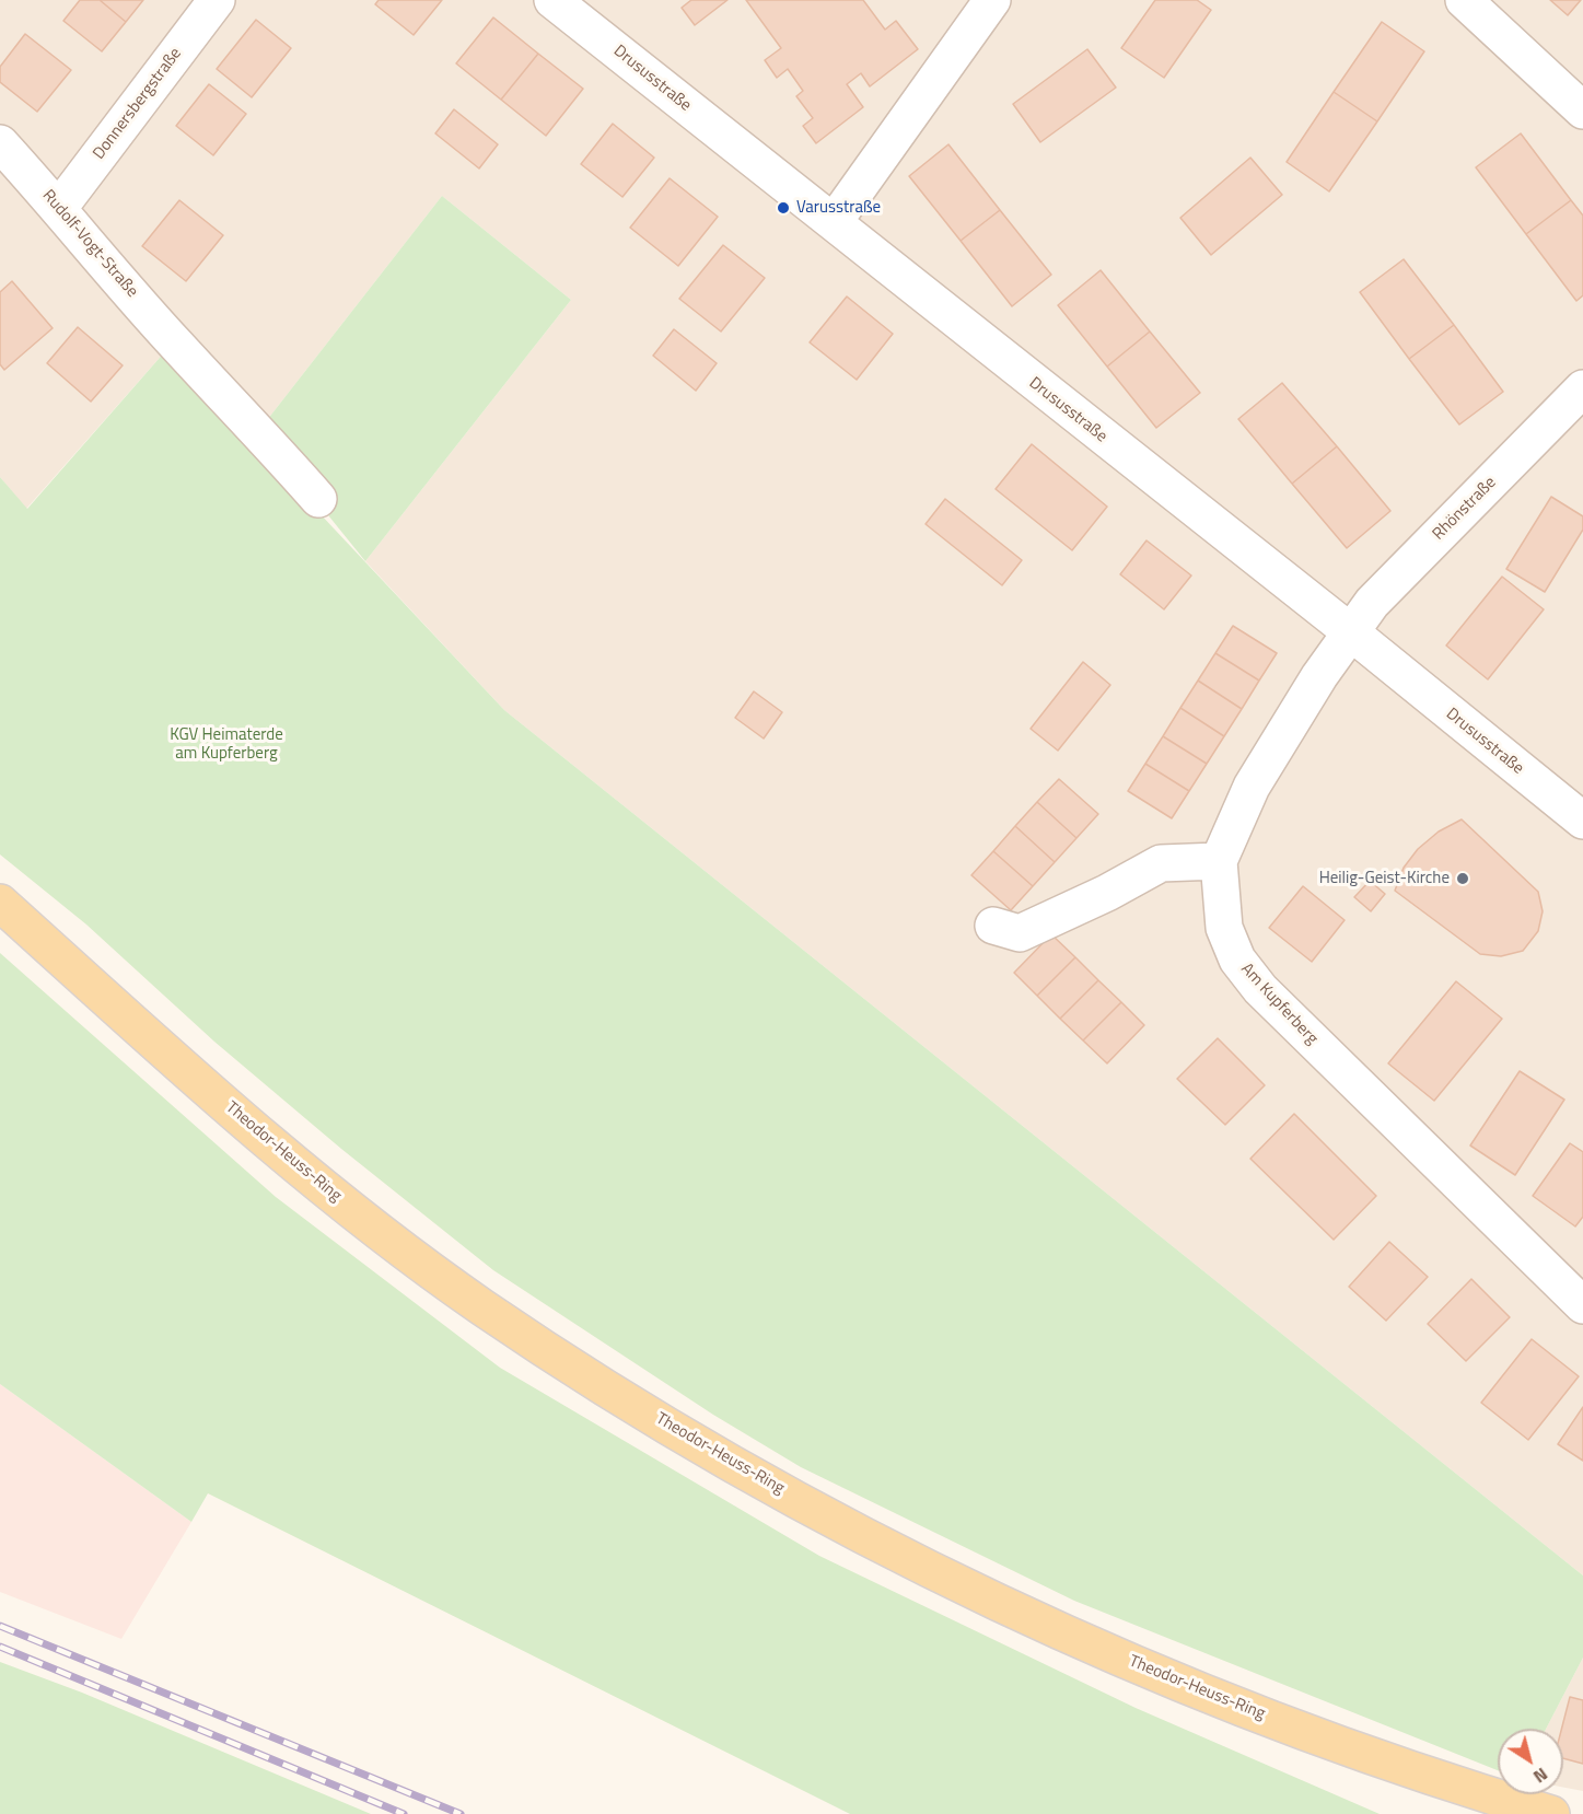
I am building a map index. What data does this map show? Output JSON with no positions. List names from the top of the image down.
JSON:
{
  "streets": {
    "main road": ["Theodor-Heuss-Ring"],
    "street": [
      "Drususstraße",
      "Donnersbergstraße",
      "Rudolf-Vogt-Straße",
      "Rhönstraße",
      "Am Kupferberg"
    ]
  },
  "crossings": [
    ["Drususstraße", "Rhönstraße"],
    ["Drususstraße", "Am Kupferberg"],
    ["Donnersbergstraße", "Rudolf-Vogt-Straße"],
    ["Rhönstraße", "Am Kupferberg"]
  ],
  "parks": ["KGV Heimaterde am Kupferberg"],
  "places": ["Varusstraße", "Heilig-Geist-Kirche"],
  "north": "bottom right"
}
